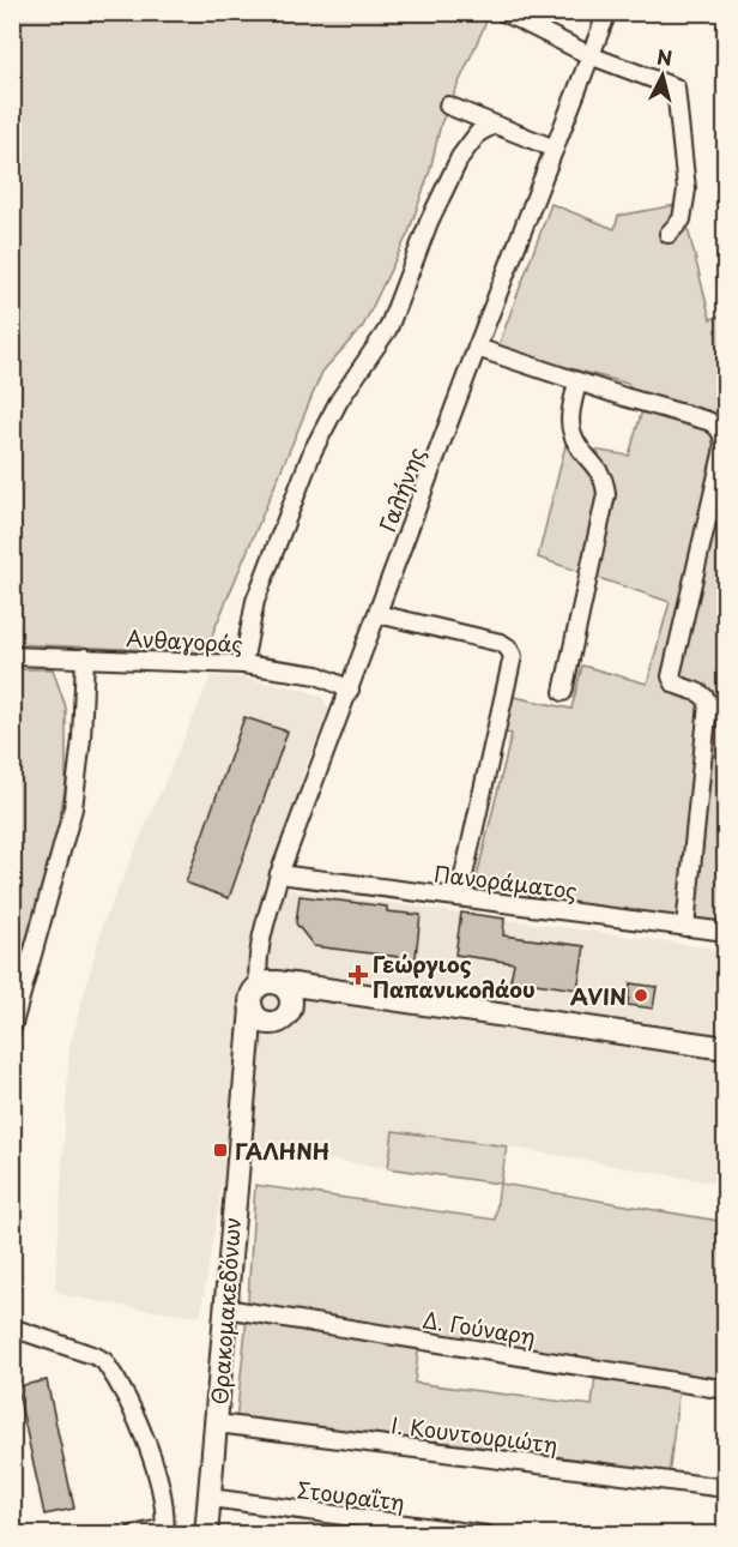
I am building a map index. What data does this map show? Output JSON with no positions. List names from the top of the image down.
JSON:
{
  "streets": {
    "main road": ["Θρακομακεδόνων"],
    "street": [
      "Γαλήνης",
      "Ανθαγοράς",
      "Πανοράματος",
      "Δ. Γούναρη",
      "Ι. Κουντουριώτη",
      "Στουραΐτη"
    ]
  },
  "crossings": [
    ["Γαλήνης", "Ανθαγοράς"],
    ["Γαλήνης", "Πανοράματος"],
    ["Γαλήνης", "Θρακομακεδόνων"],
    ["Θρακομακεδόνων", "Δ. Γούναρη"],
    ["Θρακομακεδόνων", "Ι. Κουντουριώτη"],
    ["Θρακομακεδόνων", "Στουραΐτη"]
  ],
  "places": {
    "health": ["Γεώργιος Παπανικολάου"],
    "other": ["AVIN"],
    "transit": ["ΓΑΛΗΝΗ"]
  },
  "north": "top"
}
